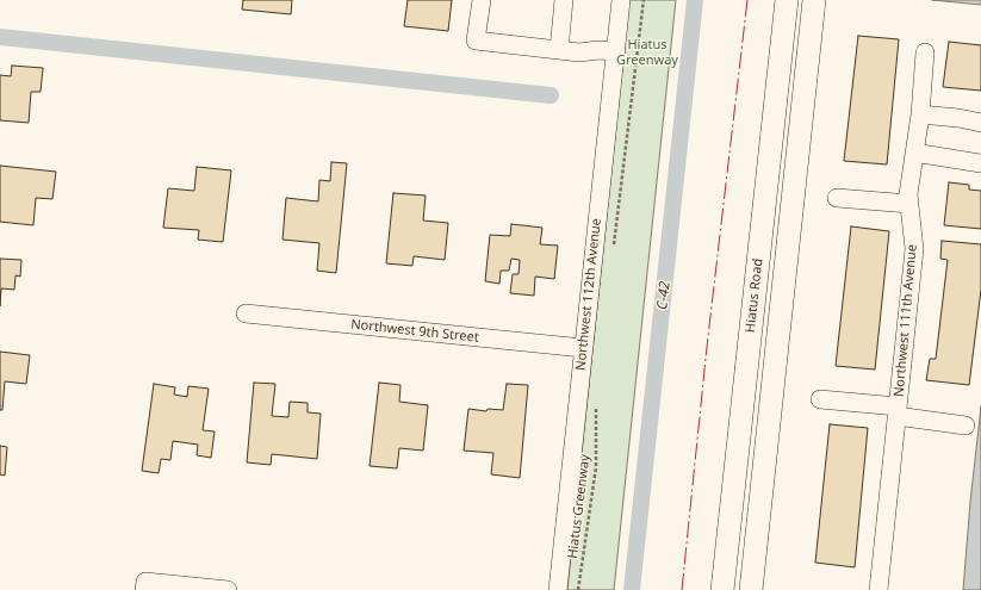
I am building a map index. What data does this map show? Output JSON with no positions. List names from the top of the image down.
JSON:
{
  "streets": {
    "main road": ["Hiatus Road"],
    "street": ["Northwest 112th Avenue", "Northwest 111th Avenue", "Northwest 9th Street"],
    "path": ["Hiatus Greenway"]
  },
  "crossings": [
    ["Northwest 112th Avenue", "Northwest 9th Street"]
  ],
  "water": ["C-42"],
  "parks": ["Hiatus Greenway"]
}
